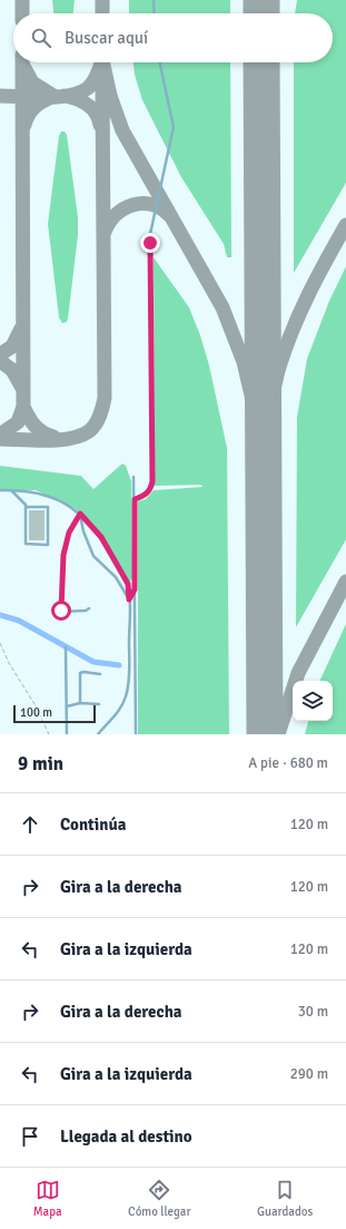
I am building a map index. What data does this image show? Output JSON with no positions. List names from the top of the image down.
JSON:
{
  "scale_bar": "100 m",
  "page": {
    "search": "Buscar aquí",
    "scale": "100 m",
    "heading": ["9 min", "A pie · 680 m"],
    "list": [
      ["Continúa", "120 m"],
      ["Gira a la derecha", "120 m"],
      ["Gira a la izquierda", "120 m"],
      ["Gira a la derecha", "30 m"],
      ["Gira a la izquierda", "290 m"],
      "Llegada al destino"
    ],
    "nav": ["Mapa", "Cómo llegar", "Guardados"]
  }
}
